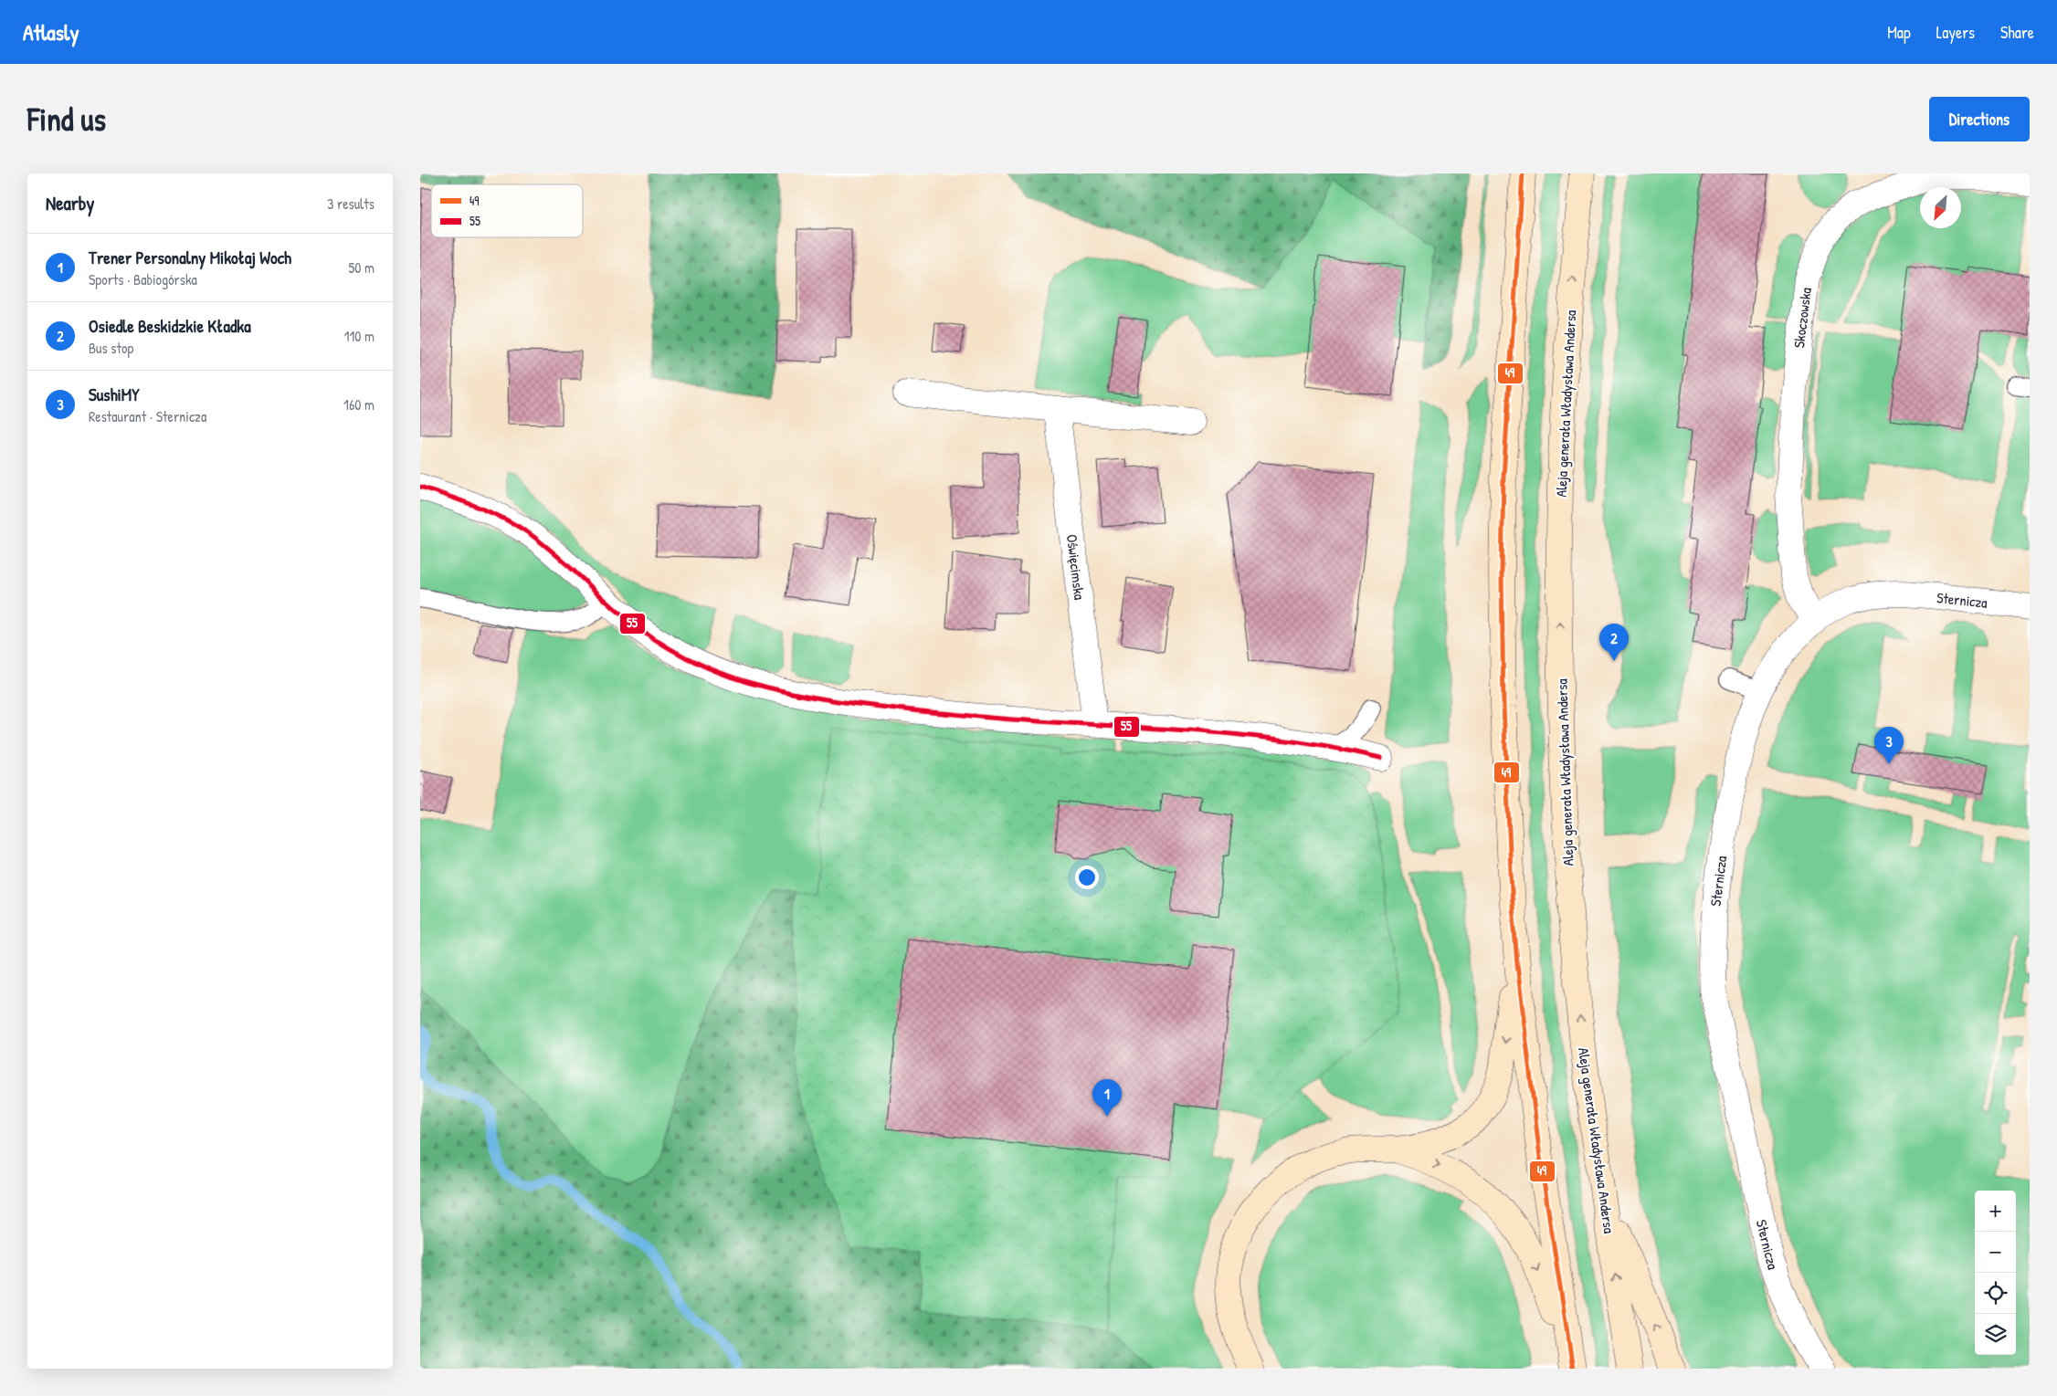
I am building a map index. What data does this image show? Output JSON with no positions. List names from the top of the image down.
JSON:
{
  "streets": {
    "main road": ["Aleja generała Władysława Andersa"],
    "street": ["Skoczowska", "Oświęcimska", "Sternicza"]
  },
  "crossings": [
    ["Skoczowska", "Sternicza"]
  ],
  "lines": ["transit line 49", "transit line 55"],
  "legend": ["49", "55"],
  "north": "bottom left",
  "page": {
    "header": "Atlasly",
    "nav": ["Map", "Layers", "Share"],
    "buttons": "Directions",
    "title": "Find us",
    "heading": ["Nearby", "3 results"],
    "list": [
      {
        "mark": "1",
        "name": "Trener Personalny Mikołaj Woch",
        "note": "Sports · Babiogórska",
        "value": "50 m"
      },
      {
        "mark": "2",
        "name": "Osiedle Beskidzkie Kładka",
        "note": "Bus stop",
        "value": "110 m"
      },
      {
        "mark": "3",
        "name": "SushiMY",
        "note": "Restaurant · Sternicza",
        "value": "160 m"
      }
    ],
    "pins": ["2", "3", "1"],
    "map_buttons": ["+", "−"]
  }
}
